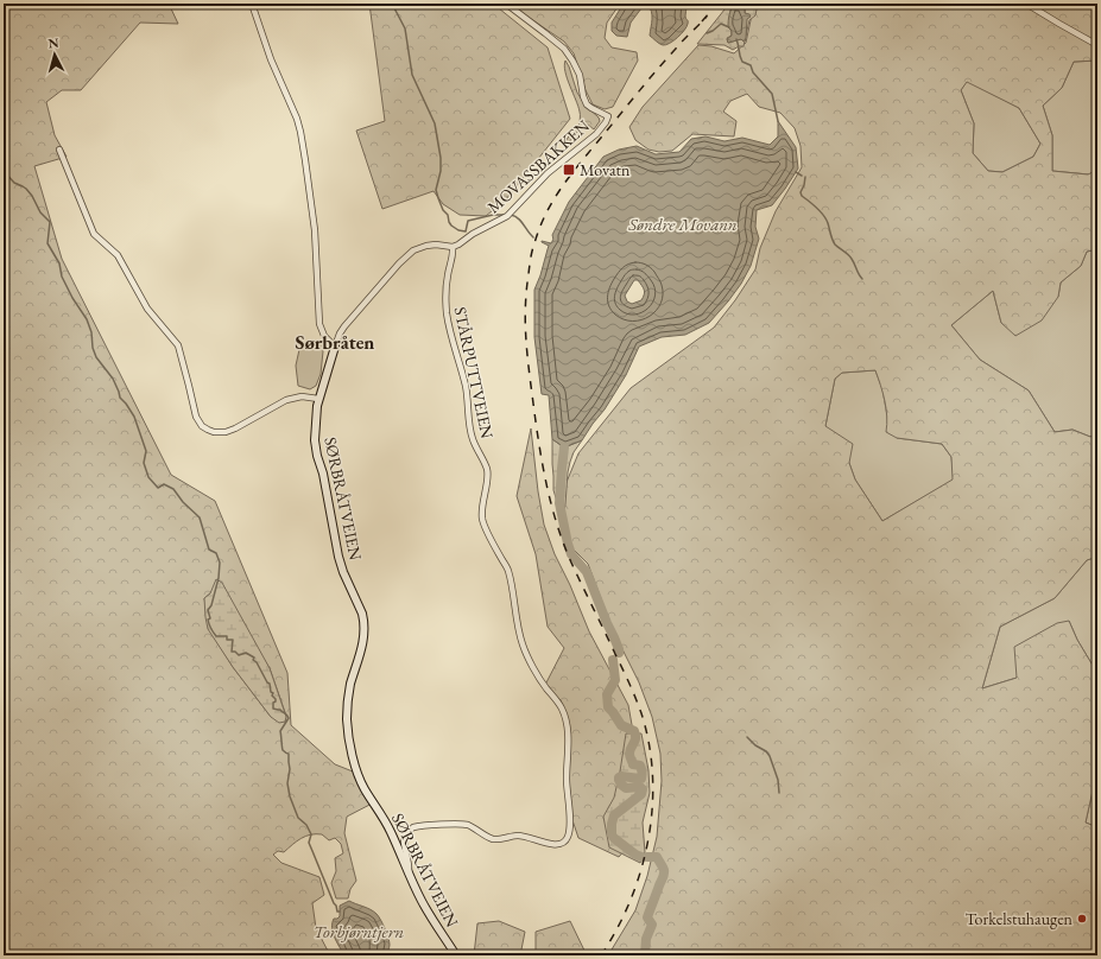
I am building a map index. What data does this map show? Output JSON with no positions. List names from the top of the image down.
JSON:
{
  "streets": {
    "street": ["MOVASSBAKKEN", "STÅRPUTTVEIEN", "SØRBRÅTVEIEN"]
  },
  "crossings": [
    ["MOVASSBAKKEN", "STÅRPUTTVEIEN"],
    ["STÅRPUTTVEIEN", "SØRBRÅTVEIEN"]
  ],
  "districts": ["Sørbråten"],
  "water": ["Søndre Movann", "Torbjørntjern"],
  "places": {
    "transit": ["Movatn"],
    "other": ["Torkelstuhaugen"]
  },
  "north": "top"
}
